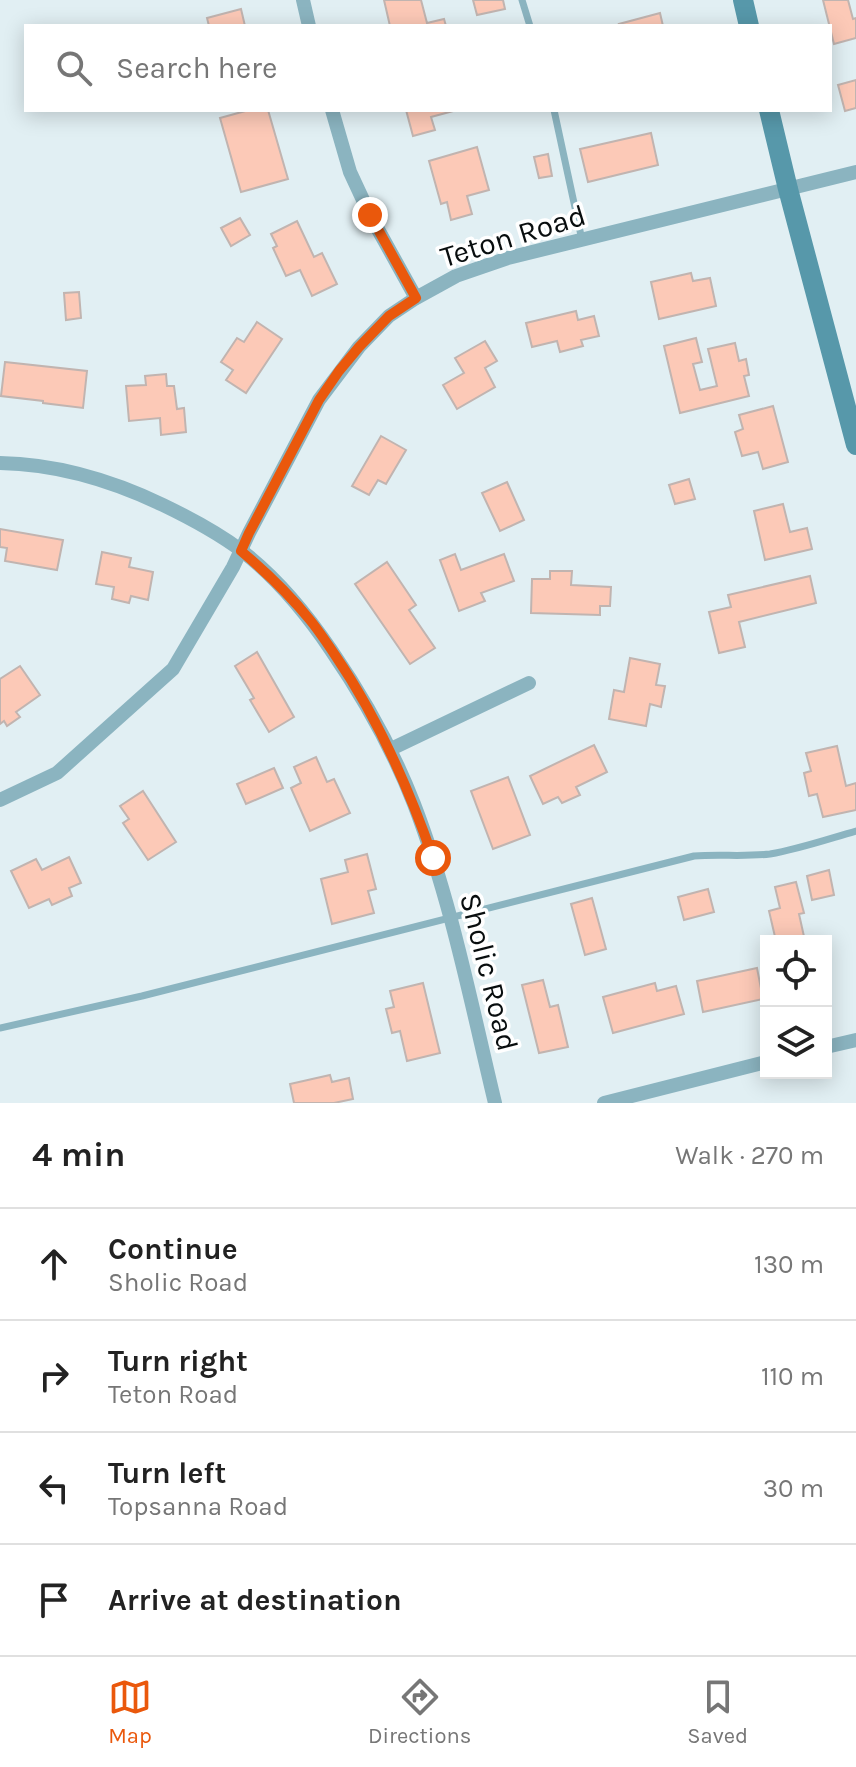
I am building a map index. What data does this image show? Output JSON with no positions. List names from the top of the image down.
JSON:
{
  "streets": {
    "street": ["Teton Road", "Sholic Road"]
  },
  "crossings": [
    ["Teton Road", "Sholic Road"]
  ],
  "page": {
    "search": "Search here",
    "heading": ["4 min", "Walk · 270 m"],
    "list": [
      ["Continue", "Sholic Road", "130 m"],
      ["Turn right", "Teton Road", "110 m"],
      ["Turn left", "Topsanna Road", "30 m"],
      "Arrive at destination"
    ],
    "nav": ["Map", "Directions", "Saved"]
  }
}
